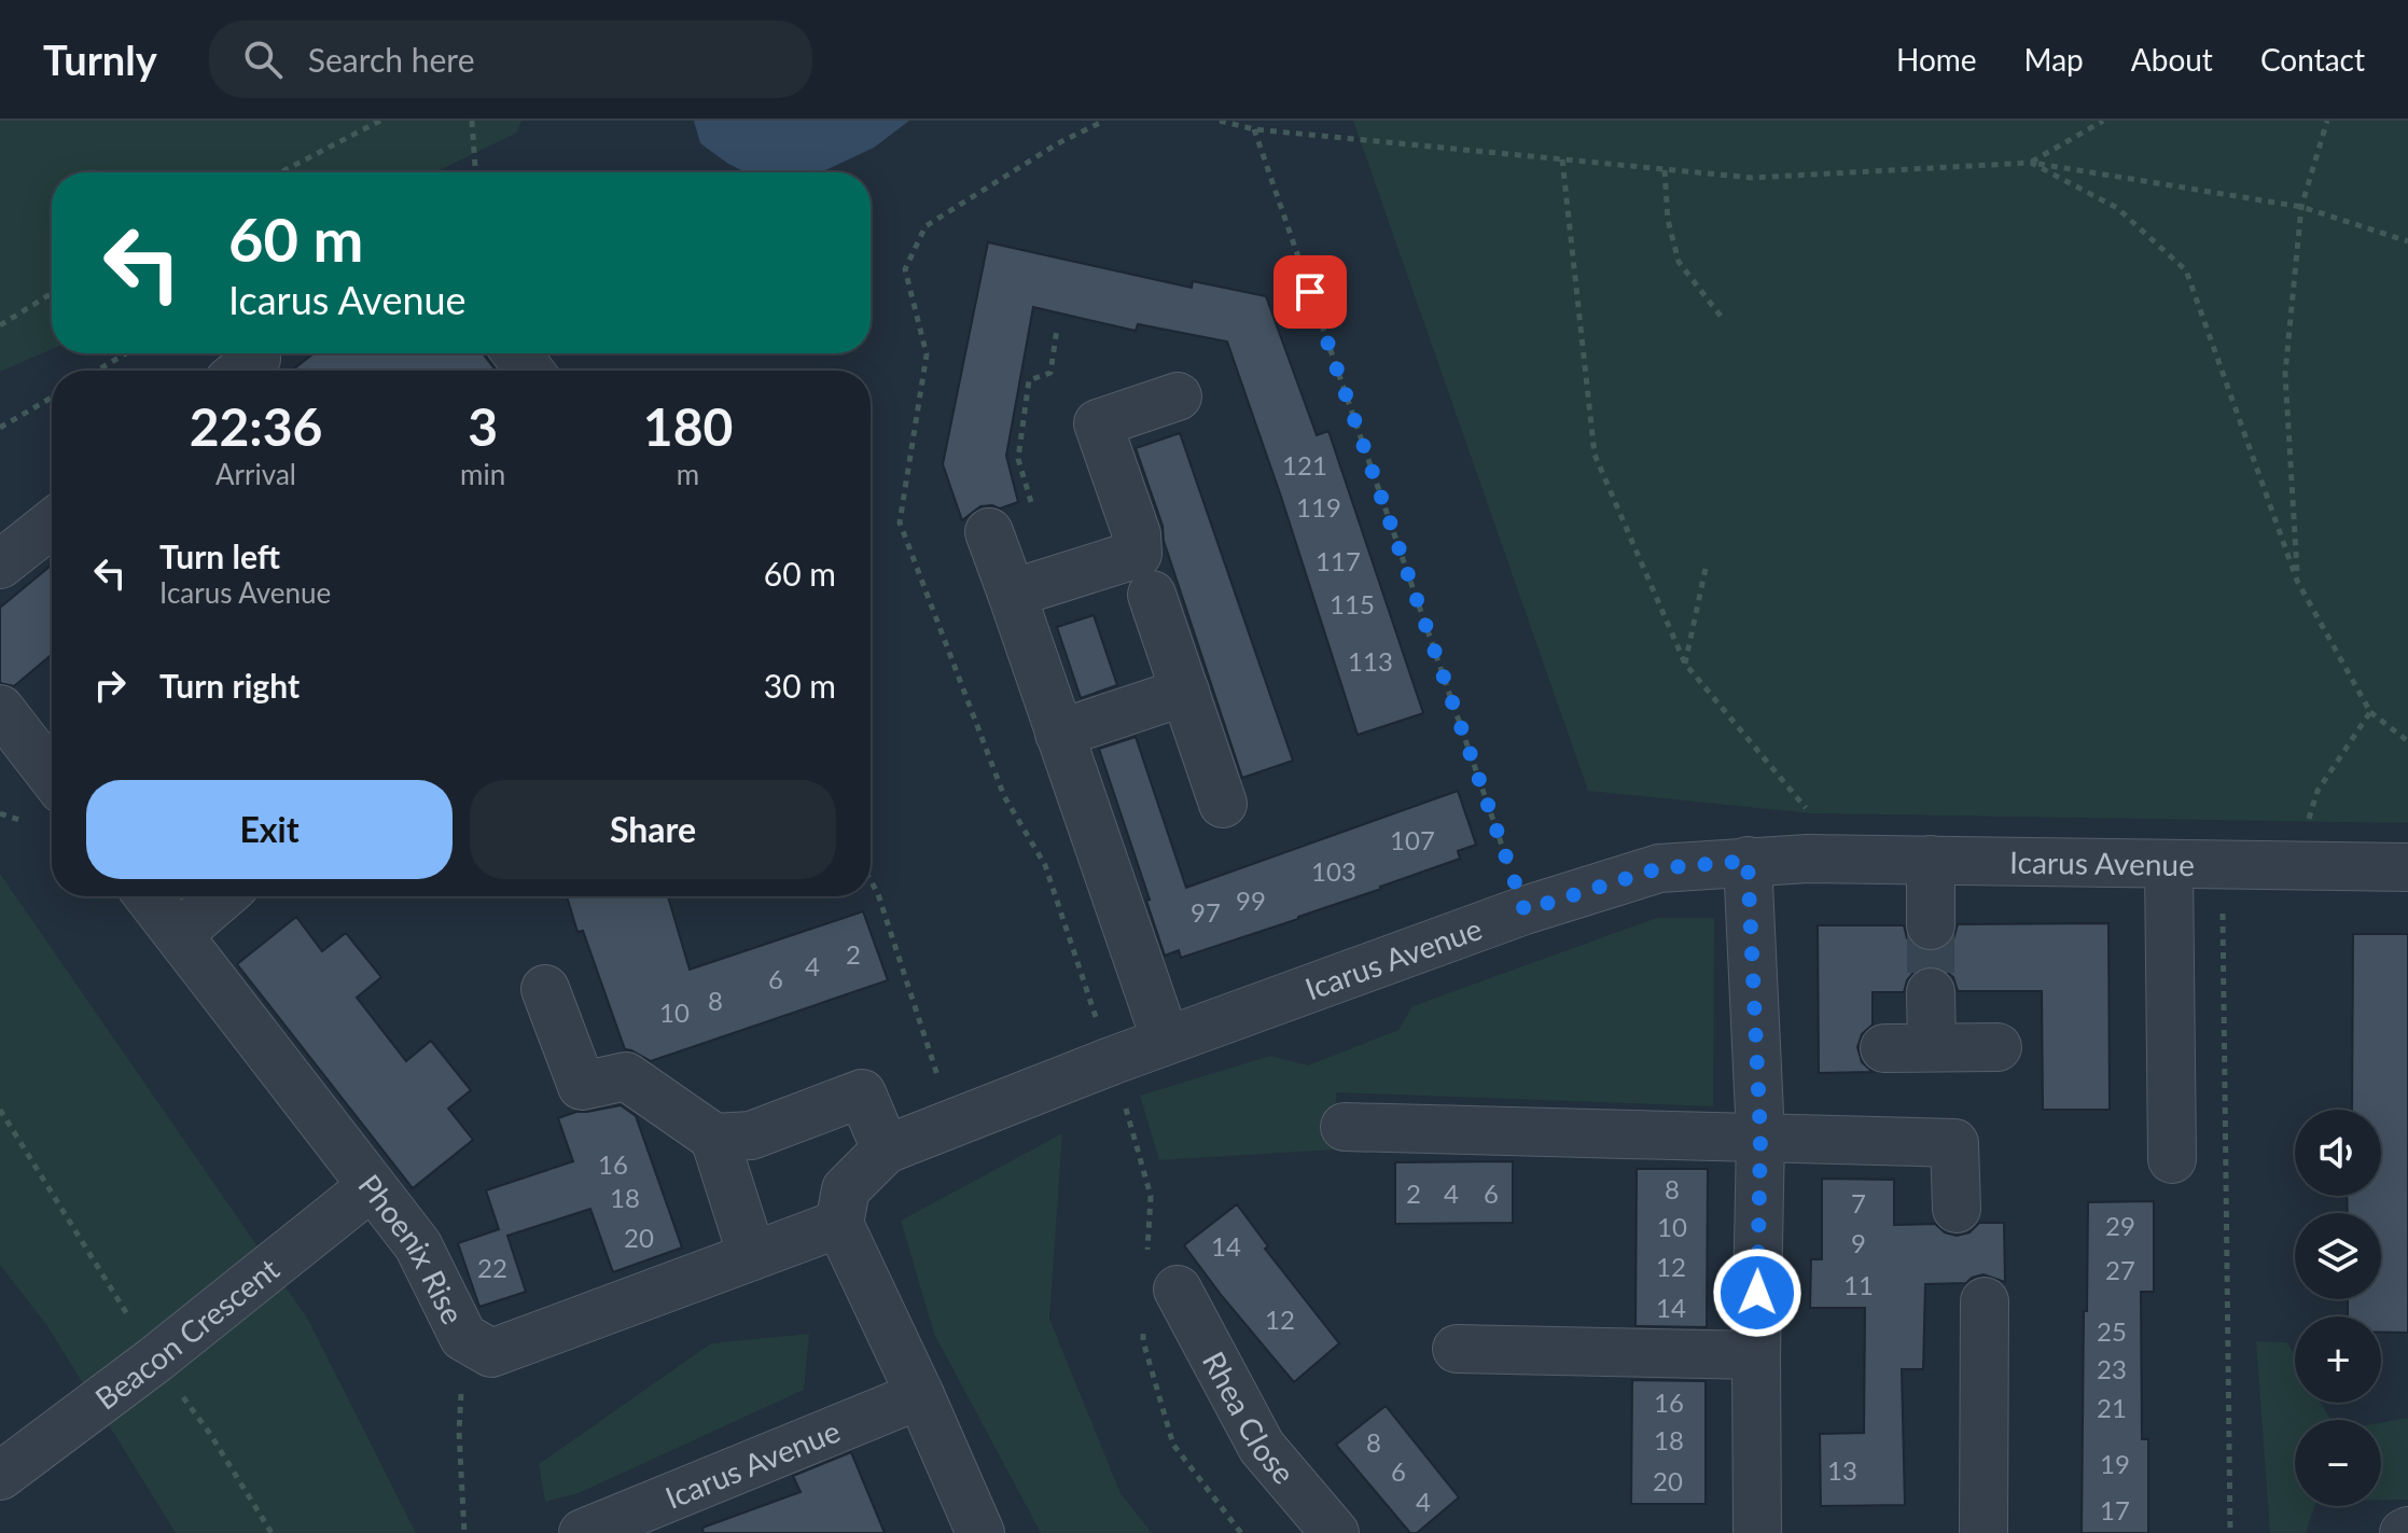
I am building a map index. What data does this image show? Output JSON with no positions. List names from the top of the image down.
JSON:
{
  "streets": {
    "street": [
      "Icarus Avenue",
      "Phoenix Rise",
      "Beacon Crescent",
      "Rhea Close"
    ]
  },
  "crossings": [
    ["Icarus Avenue", "Phoenix Rise"],
    ["Phoenix Rise", "Beacon Crescent"]
  ],
  "house_numbers": [
    "121",
    "119",
    "117",
    "115",
    "113",
    "107",
    "103",
    "99",
    "97",
    "2",
    "4",
    "6",
    "8",
    "10",
    "16",
    "8",
    "2",
    "4",
    "6",
    "18",
    "7",
    "29",
    "10",
    "20",
    "9",
    "14",
    "12",
    "22",
    "27",
    "11",
    "14",
    "12",
    "25",
    "23",
    "16",
    "21",
    "18",
    "8",
    "19",
    "13",
    "6",
    "20",
    "4",
    "17"
  ],
  "page": {
    "header": "Turnly",
    "search": "Search here",
    "nav": [
      "Home",
      "Map",
      "About",
      "Contact"
    ],
    "turn": ["60 m", "Icarus Avenue"],
    "eta": [
      "22:36",
      "Arrival",
      "3",
      "min",
      "180",
      "m"
    ],
    "list": [
      {
        "name": "Turn left",
        "note": "Icarus Avenue",
        "value": "60 m"
      },
      {
        "name": "Turn right",
        "value": "30 m"
      }
    ],
    "buttons": ["Exit", "Share"],
    "map_buttons": ["+", "−"]
  }
}
